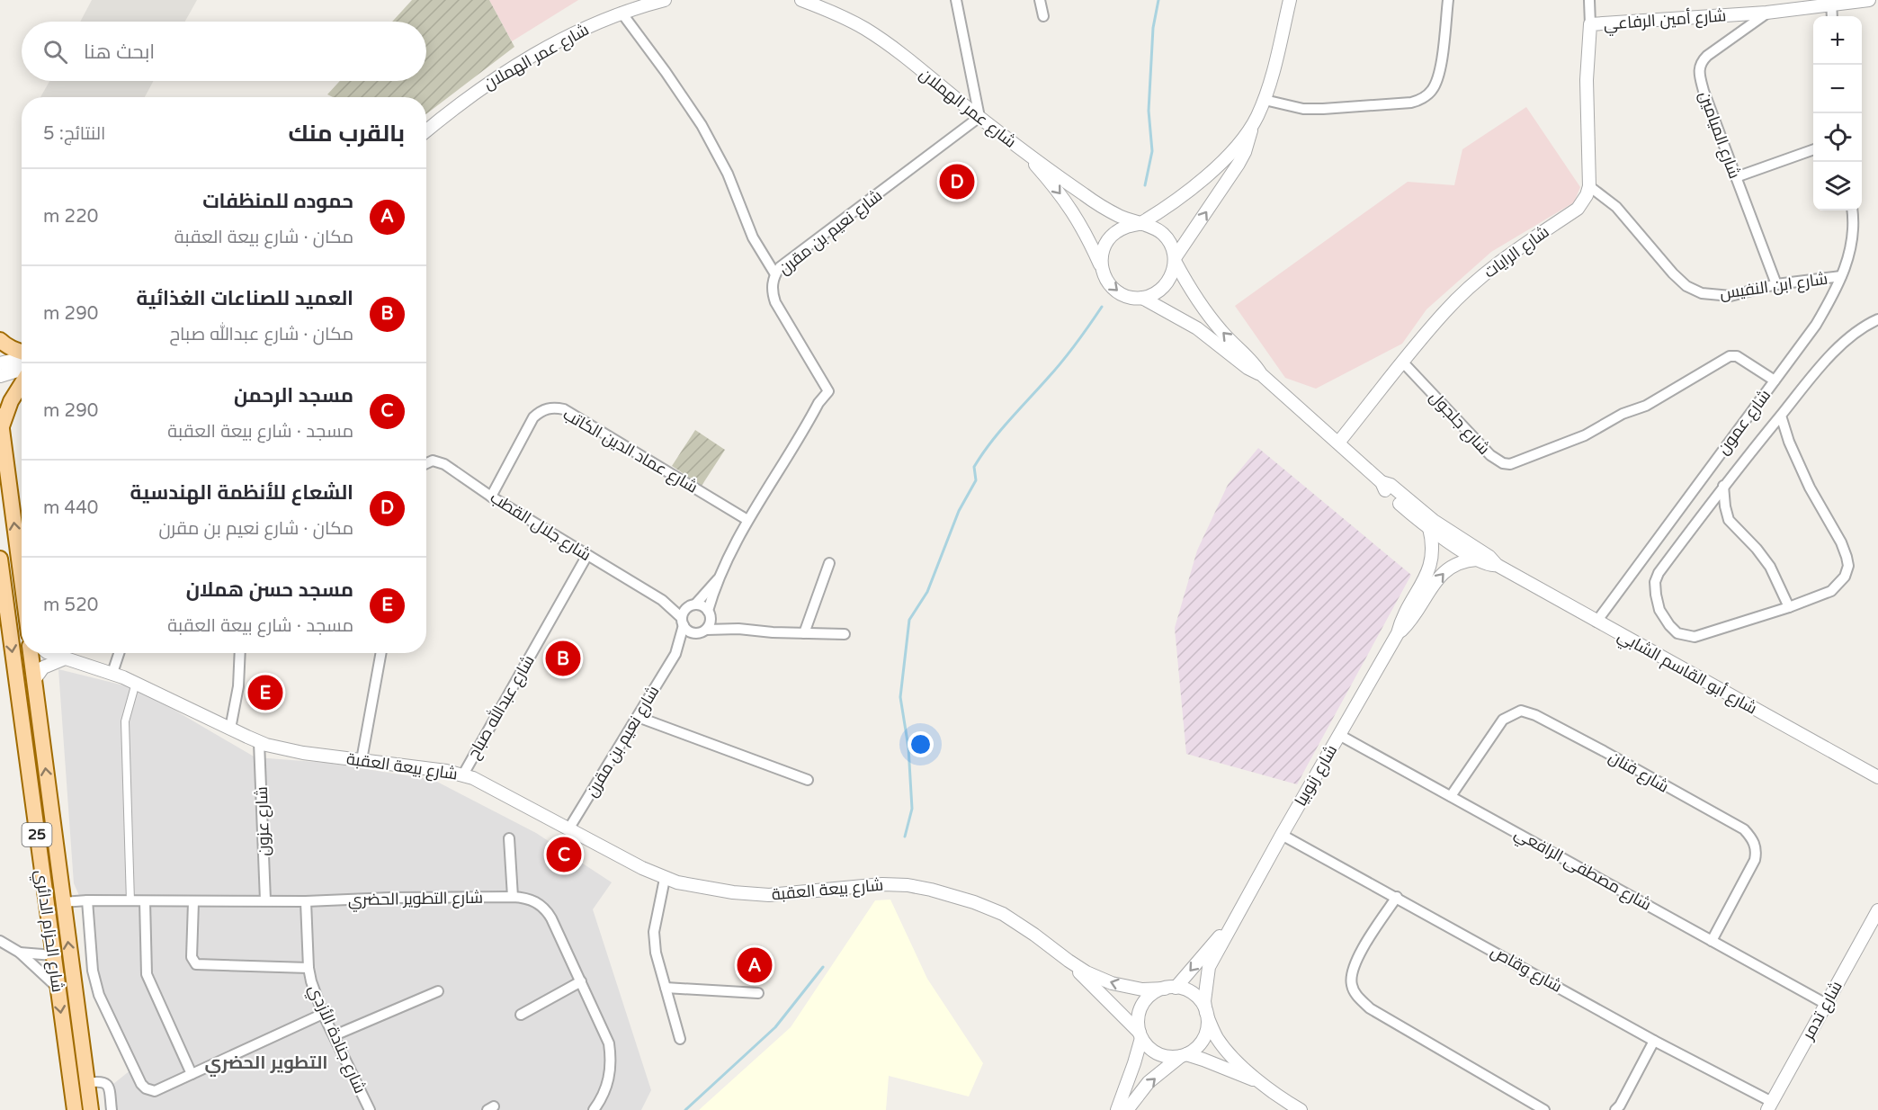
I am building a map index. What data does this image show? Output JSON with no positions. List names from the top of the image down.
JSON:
{
  "streets": {
    "main road": ["25", "شارع الحزام الدائري"],
    "street": [
      "شارع أمين الرفاعي",
      "شارع عمر الهملان",
      "شارع الميامين",
      "شارع نعيم بن مقرن",
      "شارع الرايات",
      "شارع ابن النفيس",
      "شارع عمون",
      "شارع جلجول",
      "شارع عماد الدين الكاتب",
      "شارع جلال القطب",
      "شارع أبو القاسم الشابي",
      "شارع عبدالله صباح",
      "شارع بيعة العقبة",
      "شارع فنان",
      "شارع زنوبيا",
      "شارع عزون",
      "شارع مصطفى الرافعي",
      "شارع التطوير الحضري",
      "شارع وقاص",
      "شارع تدمر",
      "شارع جنادة الأزدي"
    ]
  },
  "crossings": [
    ["شارع أمين الرفاعي", "شارع الميامين"],
    ["شارع عمر الهملان", "شارع نعيم بن مقرن"],
    ["شارع عمر الهملان", "شارع أبو القاسم الشابي"],
    ["شارع الميامين", "شارع ابن النفيس"],
    ["شارع نعيم بن مقرن", "شارع عماد الدين الكاتب"],
    ["شارع نعيم بن مقرن", "شارع جلال القطب"],
    ["شارع نعيم بن مقرن", "شارع بيعة العقبة"],
    ["شارع الرايات", "شارع ابن النفيس"],
    ["شارع الرايات", "شارع جلجول"],
    ["شارع الرايات", "شارع أبو القاسم الشابي"],
    ["شارع ابن النفيس", "شارع عمون"],
    ["شارع عمون", "شارع جلجول"],
    ["شارع عمون", "شارع أبو القاسم الشابي"],
    ["شارع عماد الدين الكاتب", "شارع جلال القطب"],
    ["شارع جلال القطب", "شارع عبدالله صباح"],
    ["شارع أبو القاسم الشابي", "شارع زنوبيا"],
    ["شارع عبدالله صباح", "شارع بيعة العقبة"],
    ["شارع بيعة العقبة", "شارع زنوبيا"],
    ["شارع بيعة العقبة", "شارع عزون"],
    ["شارع فنان", "شارع مصطفى الرافعي"],
    ["شارع زنوبيا", "شارع مصطفى الرافعي"],
    ["شارع زنوبيا", "شارع وقاص"],
    ["شارع عزون", "شارع التطوير الحضري"],
    ["شارع مصطفى الرافعي", "شارع تدمر"],
    ["شارع التطوير الحضري", "شارع الحزام الدائري"],
    ["شارع التطوير الحضري", "شارع جنادة الأزدي"],
    ["شارع وقاص", "شارع تدمر"]
  ],
  "districts": ["التطوير الحضري"],
  "page": {
    "map_buttons": ["+", "−"],
    "search": "ابحث هنا",
    "heading": ["بالقرب منك", "النتائج: 5"],
    "pins": [
      "D",
      "B",
      "E",
      "C",
      "A"
    ],
    "list": [
      {
        "mark": "A",
        "name": "حموده للمنظفات",
        "note": "مكان · شارع بيعة العقبة",
        "value": "220 m"
      },
      {
        "mark": "B",
        "name": "العميد للصناعات الغذائية",
        "note": "مكان · شارع عبدالله صباح",
        "value": "290 m"
      },
      {
        "mark": "C",
        "name": "مسجد الرحمن",
        "note": "مسجد · شارع بيعة العقبة",
        "value": "290 m"
      },
      {
        "mark": "D",
        "name": "الشعاع للأنظمة الهندسية",
        "note": "مكان · شارع نعيم بن مقرن",
        "value": "440 m"
      },
      {
        "mark": "E",
        "name": "مسجد حسن هملان",
        "note": "مسجد · شارع بيعة العقبة",
        "value": "520 m"
      }
    ]
  }
}
